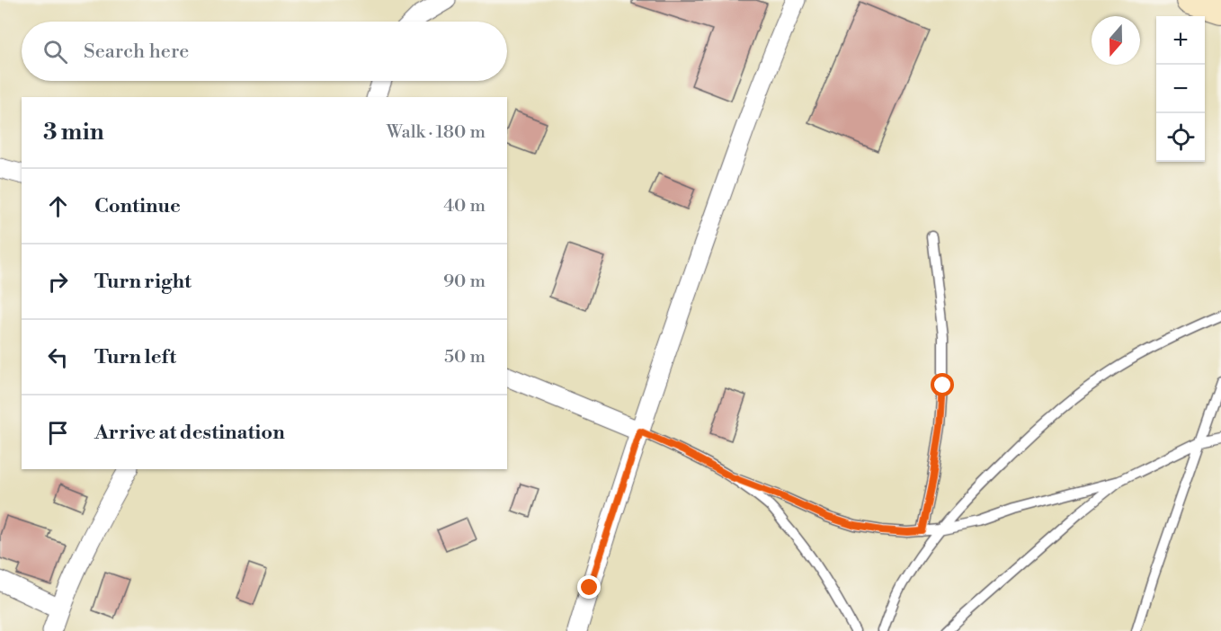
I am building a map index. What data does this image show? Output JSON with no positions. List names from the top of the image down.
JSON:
{
  "north": "bottom",
  "page": {
    "map_buttons": ["+", "−"],
    "search": "Search here",
    "heading": ["3 min", "Walk · 180 m"],
    "list": [
      ["Continue", "40 m"],
      ["Turn right", "90 m"],
      ["Turn left", "50 m"],
      "Arrive at destination"
    ]
  }
}
